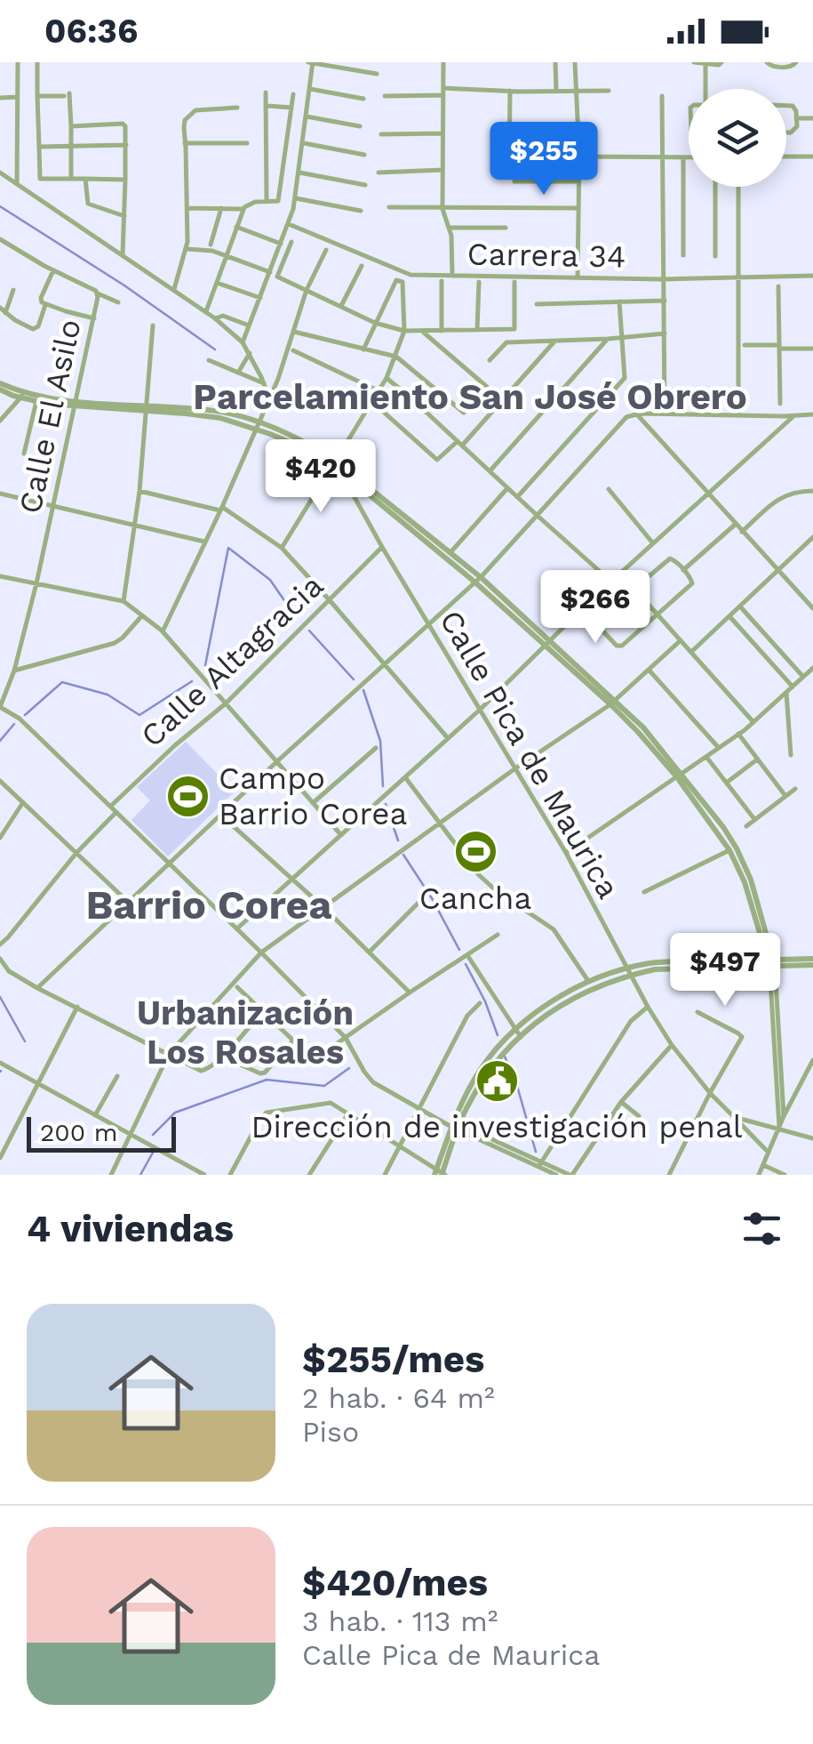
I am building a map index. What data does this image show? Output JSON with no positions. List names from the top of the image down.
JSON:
{
  "streets": {
    "street": [
      "Carrera 34",
      "Calle El Asilo",
      "Calle Altagracia",
      "Calle Pica de Maurica"
    ]
  },
  "crossings": [
    ["Calle Altagracia", "Calle Pica de Maurica"]
  ],
  "districts": ["Parcelamiento San José Obrero", "Barrio Corea", "Urbanización Los Rosales"],
  "places": {
    "sports": ["Campo Barrio Corea", "Cancha"],
    "public building": ["Dirección de investigación penal"]
  },
  "scale_bar": "200 m",
  "page": {
    "status": "06:36",
    "price": [
      "$255",
      "$420",
      "$266",
      "$497"
    ],
    "scale": "200 m",
    "heading": "4 viviendas",
    "list": [
      {
        "name": "$255/mes",
        "note": "2 hab. · 64 m² · Piso"
      },
      {
        "name": "$420/mes",
        "note": "3 hab. · 113 m² · Calle Pica de Maurica"
      }
    ]
  }
}
